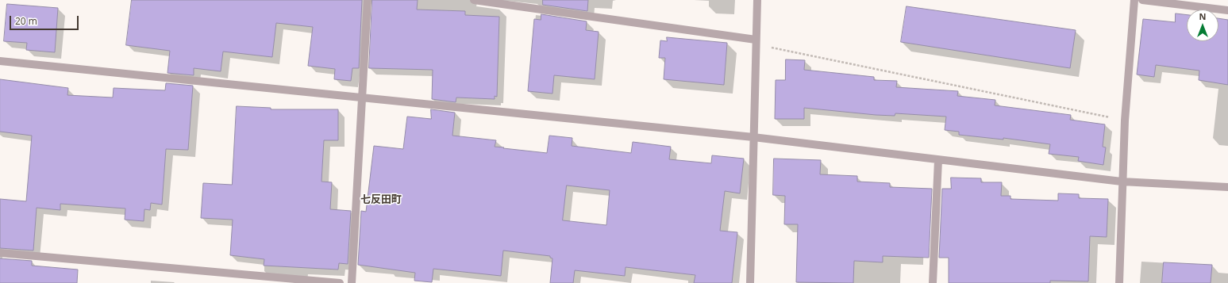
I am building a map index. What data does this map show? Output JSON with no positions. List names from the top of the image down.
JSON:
{
  "districts": ["七反田町"],
  "scale_bar": "20 m",
  "north": "top"
}
